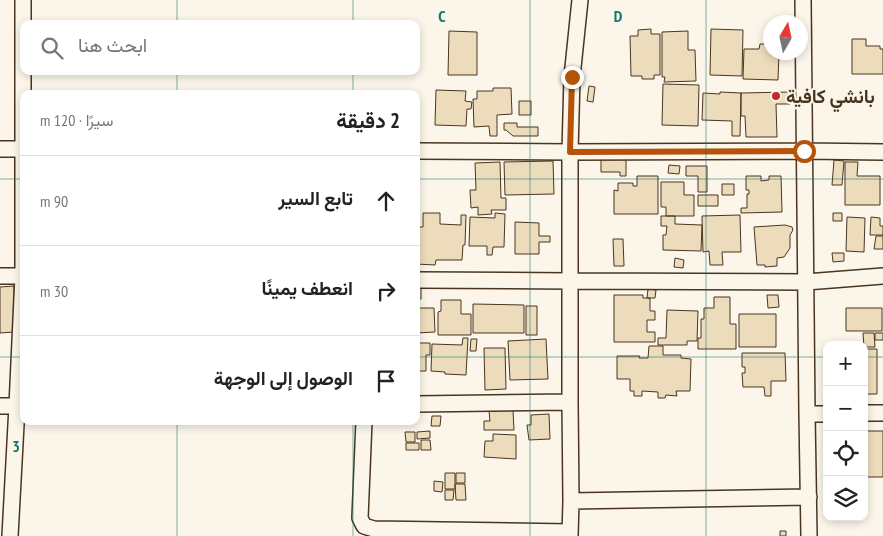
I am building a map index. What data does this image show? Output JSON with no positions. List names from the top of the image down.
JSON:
{
  "places": ["بانشي كافية"],
  "north": "top",
  "page": {
    "search": "ابحث هنا",
    "heading": ["2 دقيقة", "سيرًا · 120 m"],
    "list": [
      ["تابع السير", "90 m"],
      ["انعطف يمينًا", "30 m"],
      "الوصول إلى الوجهة"
    ],
    "map_buttons": ["+", "−"]
  },
  "grid": {
    "columns": ["C", "D"],
    "rows": ["3"]
  }
}
